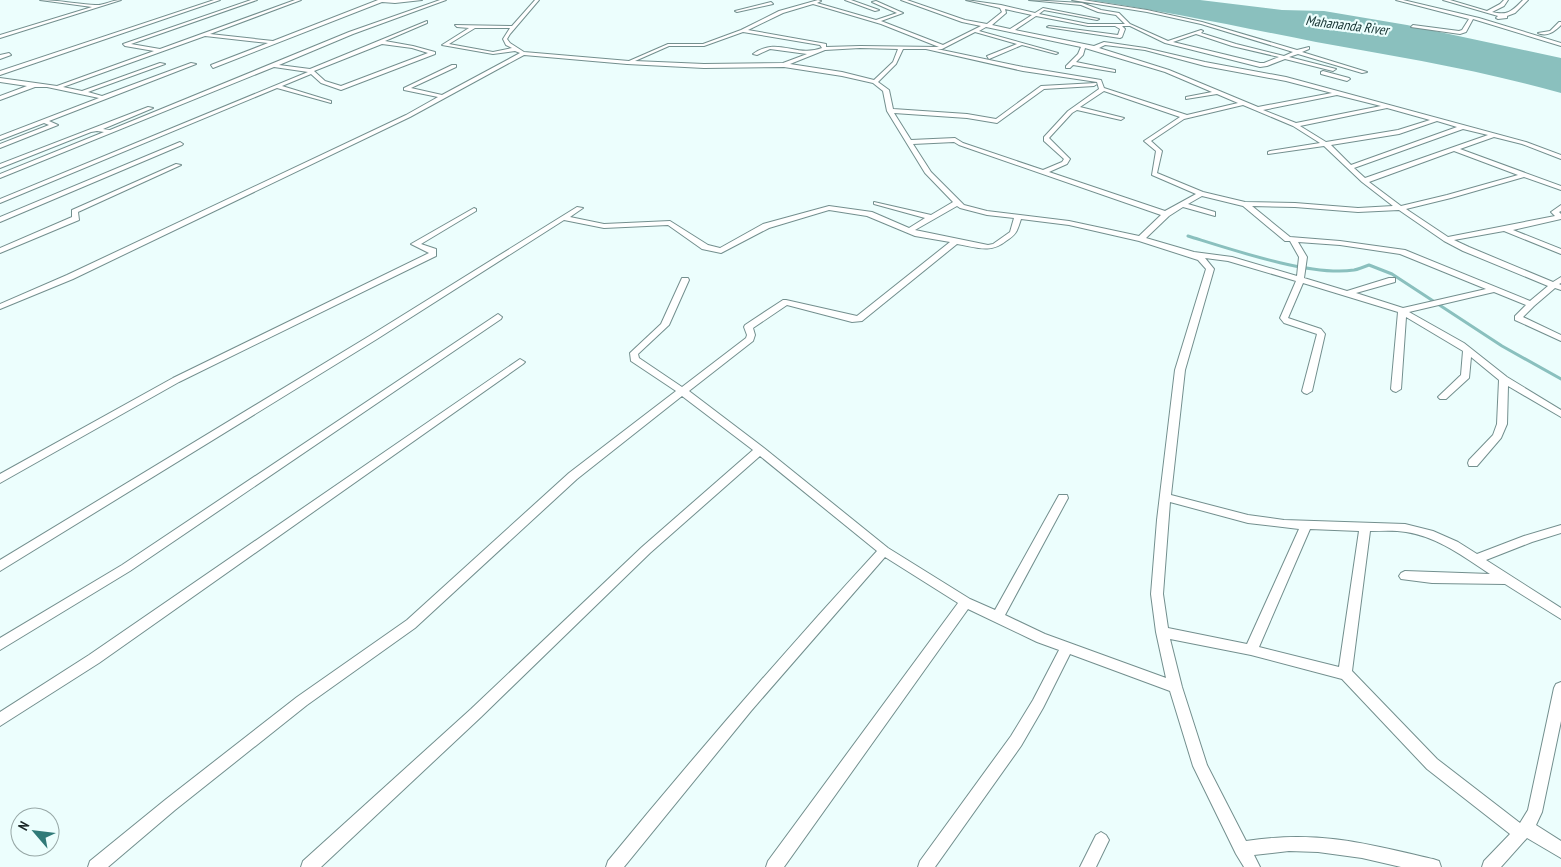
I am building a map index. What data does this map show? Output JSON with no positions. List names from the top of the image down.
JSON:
{
  "water": ["Mahananda River"],
  "north": "top left"
}
